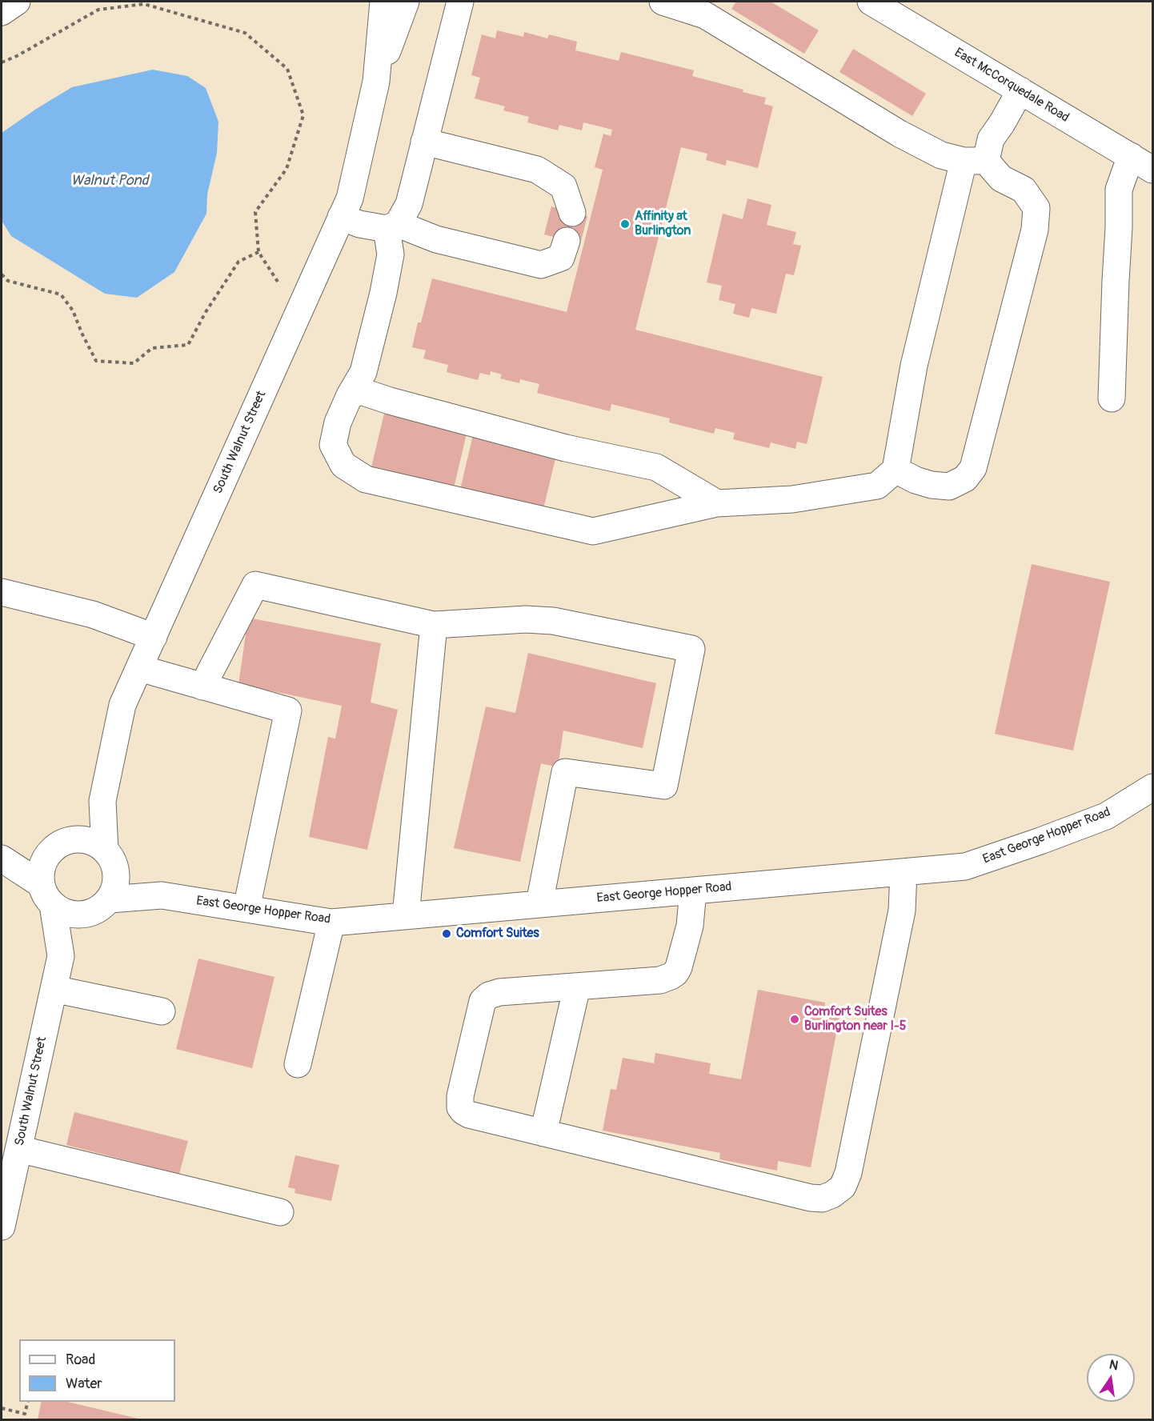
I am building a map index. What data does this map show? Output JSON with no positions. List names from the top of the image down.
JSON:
{
  "streets": {
    "street": ["East McCorquedale Road", "South Walnut Street", "East George Hopper Road"]
  },
  "crossings": [
    ["South Walnut Street", "East George Hopper Road"]
  ],
  "water": ["Walnut Pond"],
  "places": ["Affinity at Burlington", "Comfort Suites", "Comfort Suites Burlington near I-5"],
  "legend": ["Road", "Water"],
  "north": "top"
}
